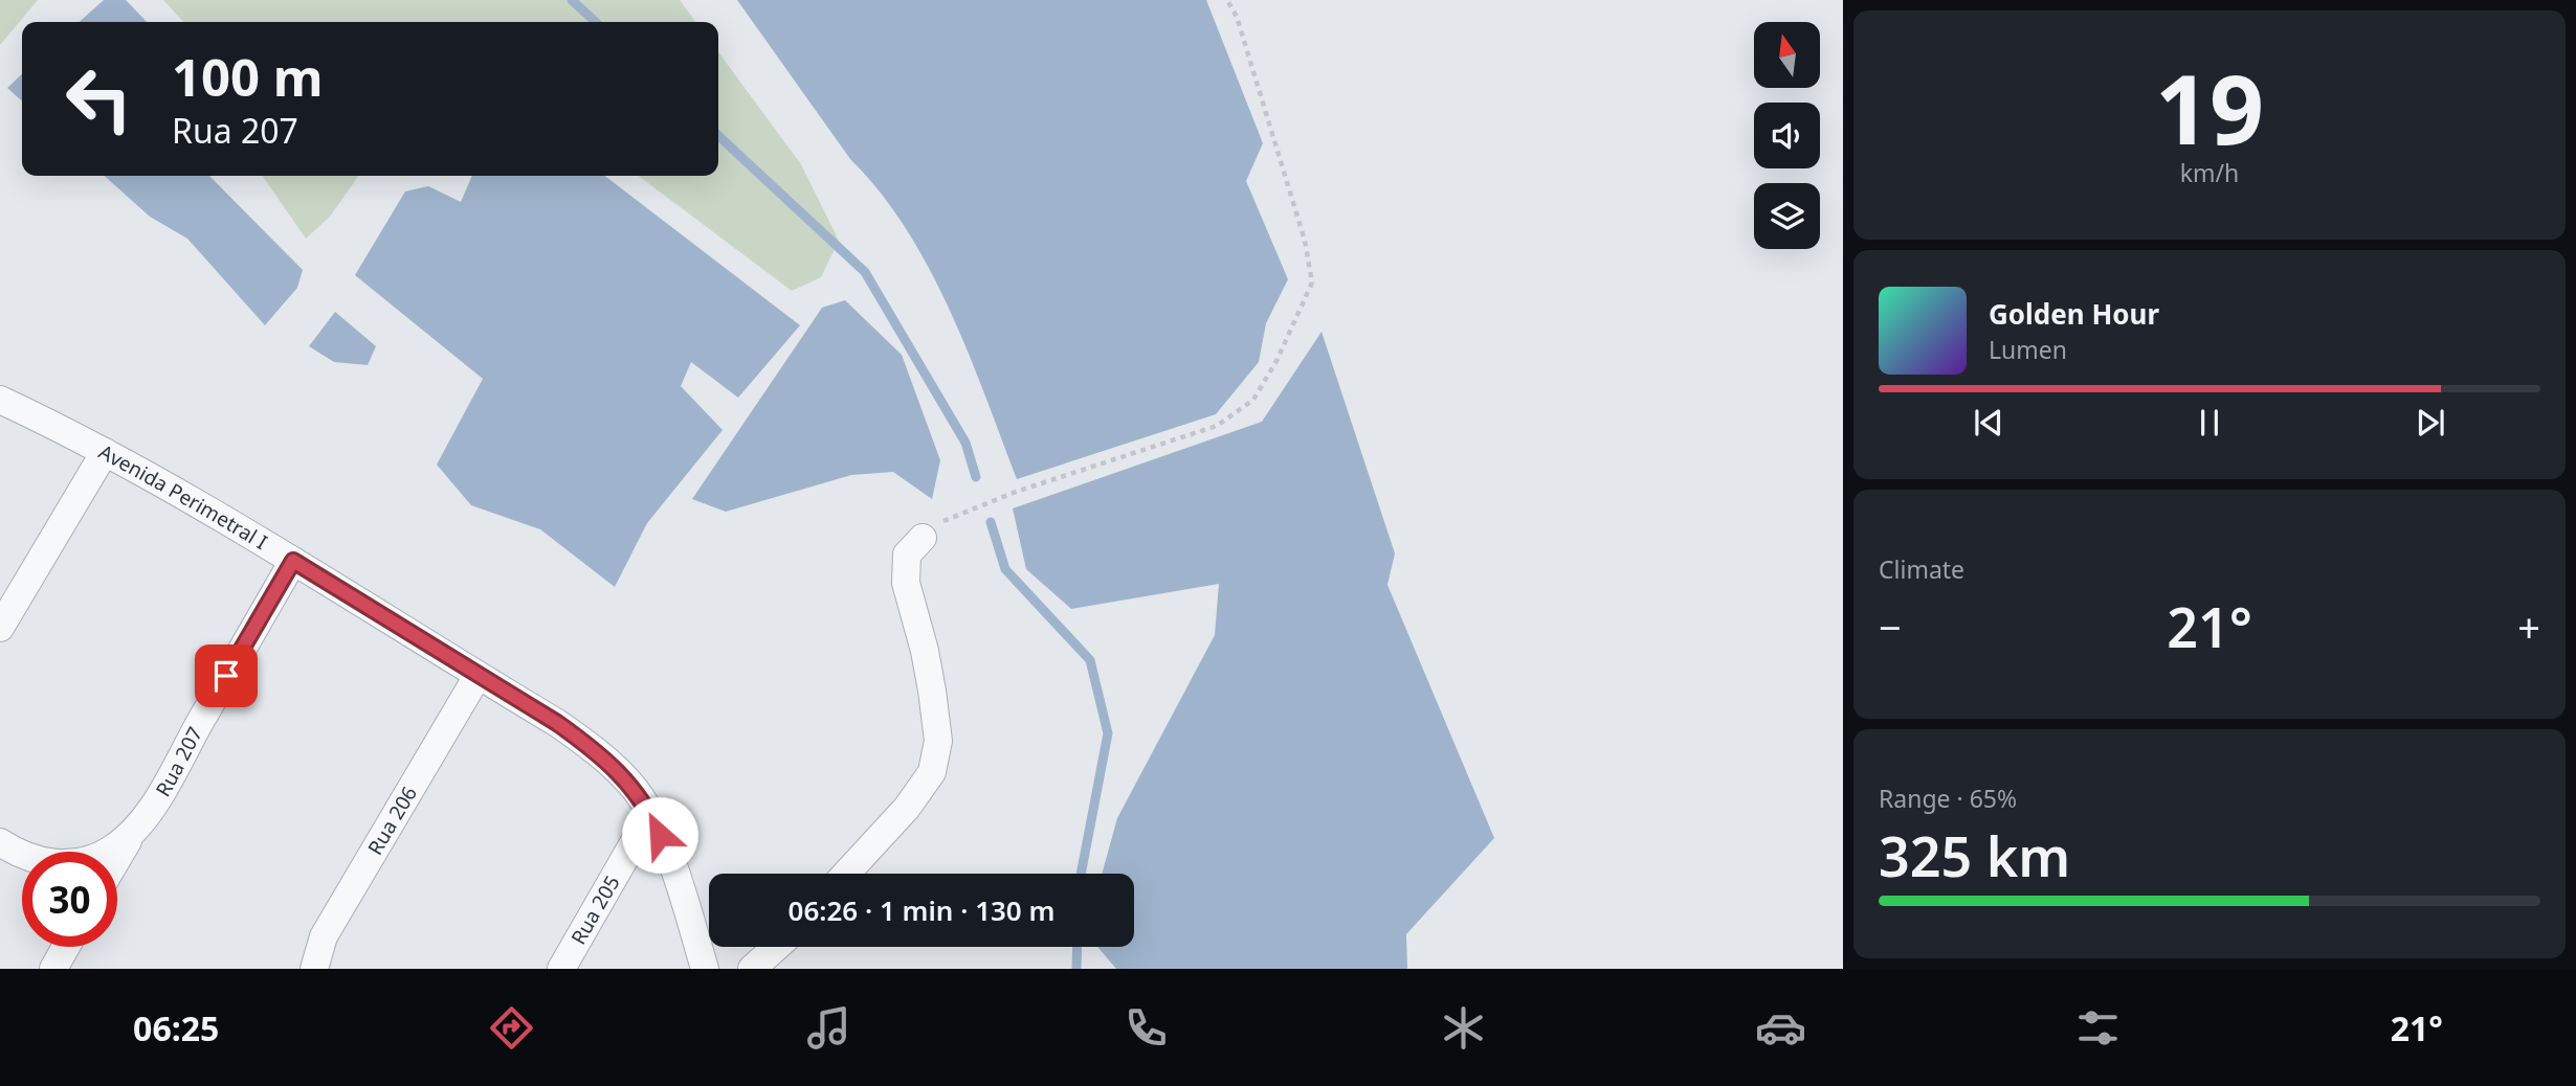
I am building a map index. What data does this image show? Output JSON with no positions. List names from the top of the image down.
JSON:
{
  "streets": {
    "street": [
      "Avenida Perimetral I",
      "Rua 207",
      "Rua 206",
      "Rua 205"
    ]
  },
  "crossings": [
    ["Avenida Perimetral I", "Rua 207"],
    ["Avenida Perimetral I", "Rua 206"],
    ["Avenida Perimetral I", "Rua 205"]
  ],
  "north": "top",
  "page": {
    "tile": [
      ["19", "km/h"],
      "Climate",
      ["Range · 65%", "325 km"]
    ],
    "turn": ["100 m", "Rua 207"],
    "song": ["Golden Hour", "Lumen"],
    "heat": ["−", "21°", "+"],
    "limit": "30",
    "trip": "06:26 · 1 min · 130 m",
    "tabs": ["06:25", "21°"]
  }
}
